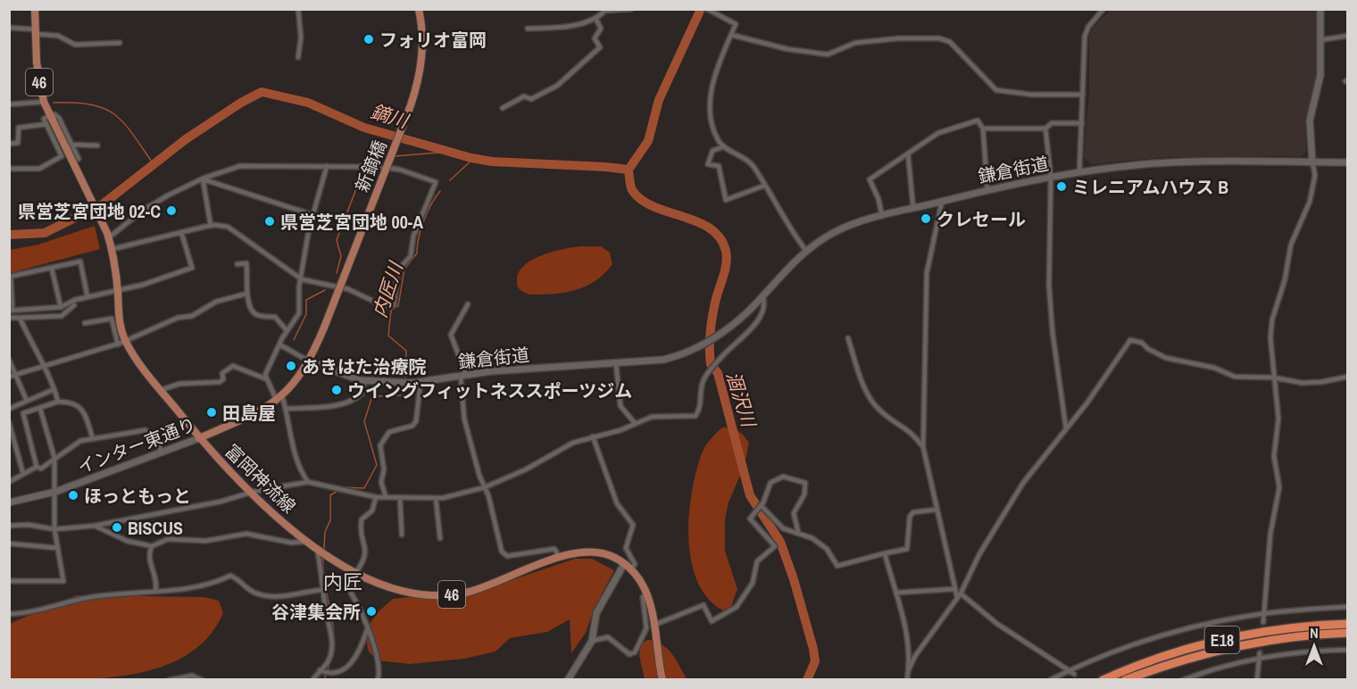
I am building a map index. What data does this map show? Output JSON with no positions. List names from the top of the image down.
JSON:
{
  "streets": {
    "highway": ["E18"],
    "main road": [
      "46",
      "新鏑橋",
      "インター東通り",
      "富岡神流線"
    ],
    "street": ["鎌倉街道"]
  },
  "crossings": [
    ["新鏑橋", "インター東通り"],
    ["鎌倉街道", "インター東通り"],
    ["インター東通り", "富岡神流線"]
  ],
  "districts": ["内匠"],
  "water": ["鏑川", "内匠川", "涸沢川"],
  "places": [
    "フォリオ富岡",
    "ミレニアムハウス B",
    "県営芝宮団地 02-C",
    "クレセール",
    "県営芝宮団地 00-A",
    "あきはた治療院",
    "ウイングフィットネススポーツジム",
    "田島屋",
    "ほっともっと",
    "BISCUS",
    "谷津集会所"
  ],
  "north": "top"
}
